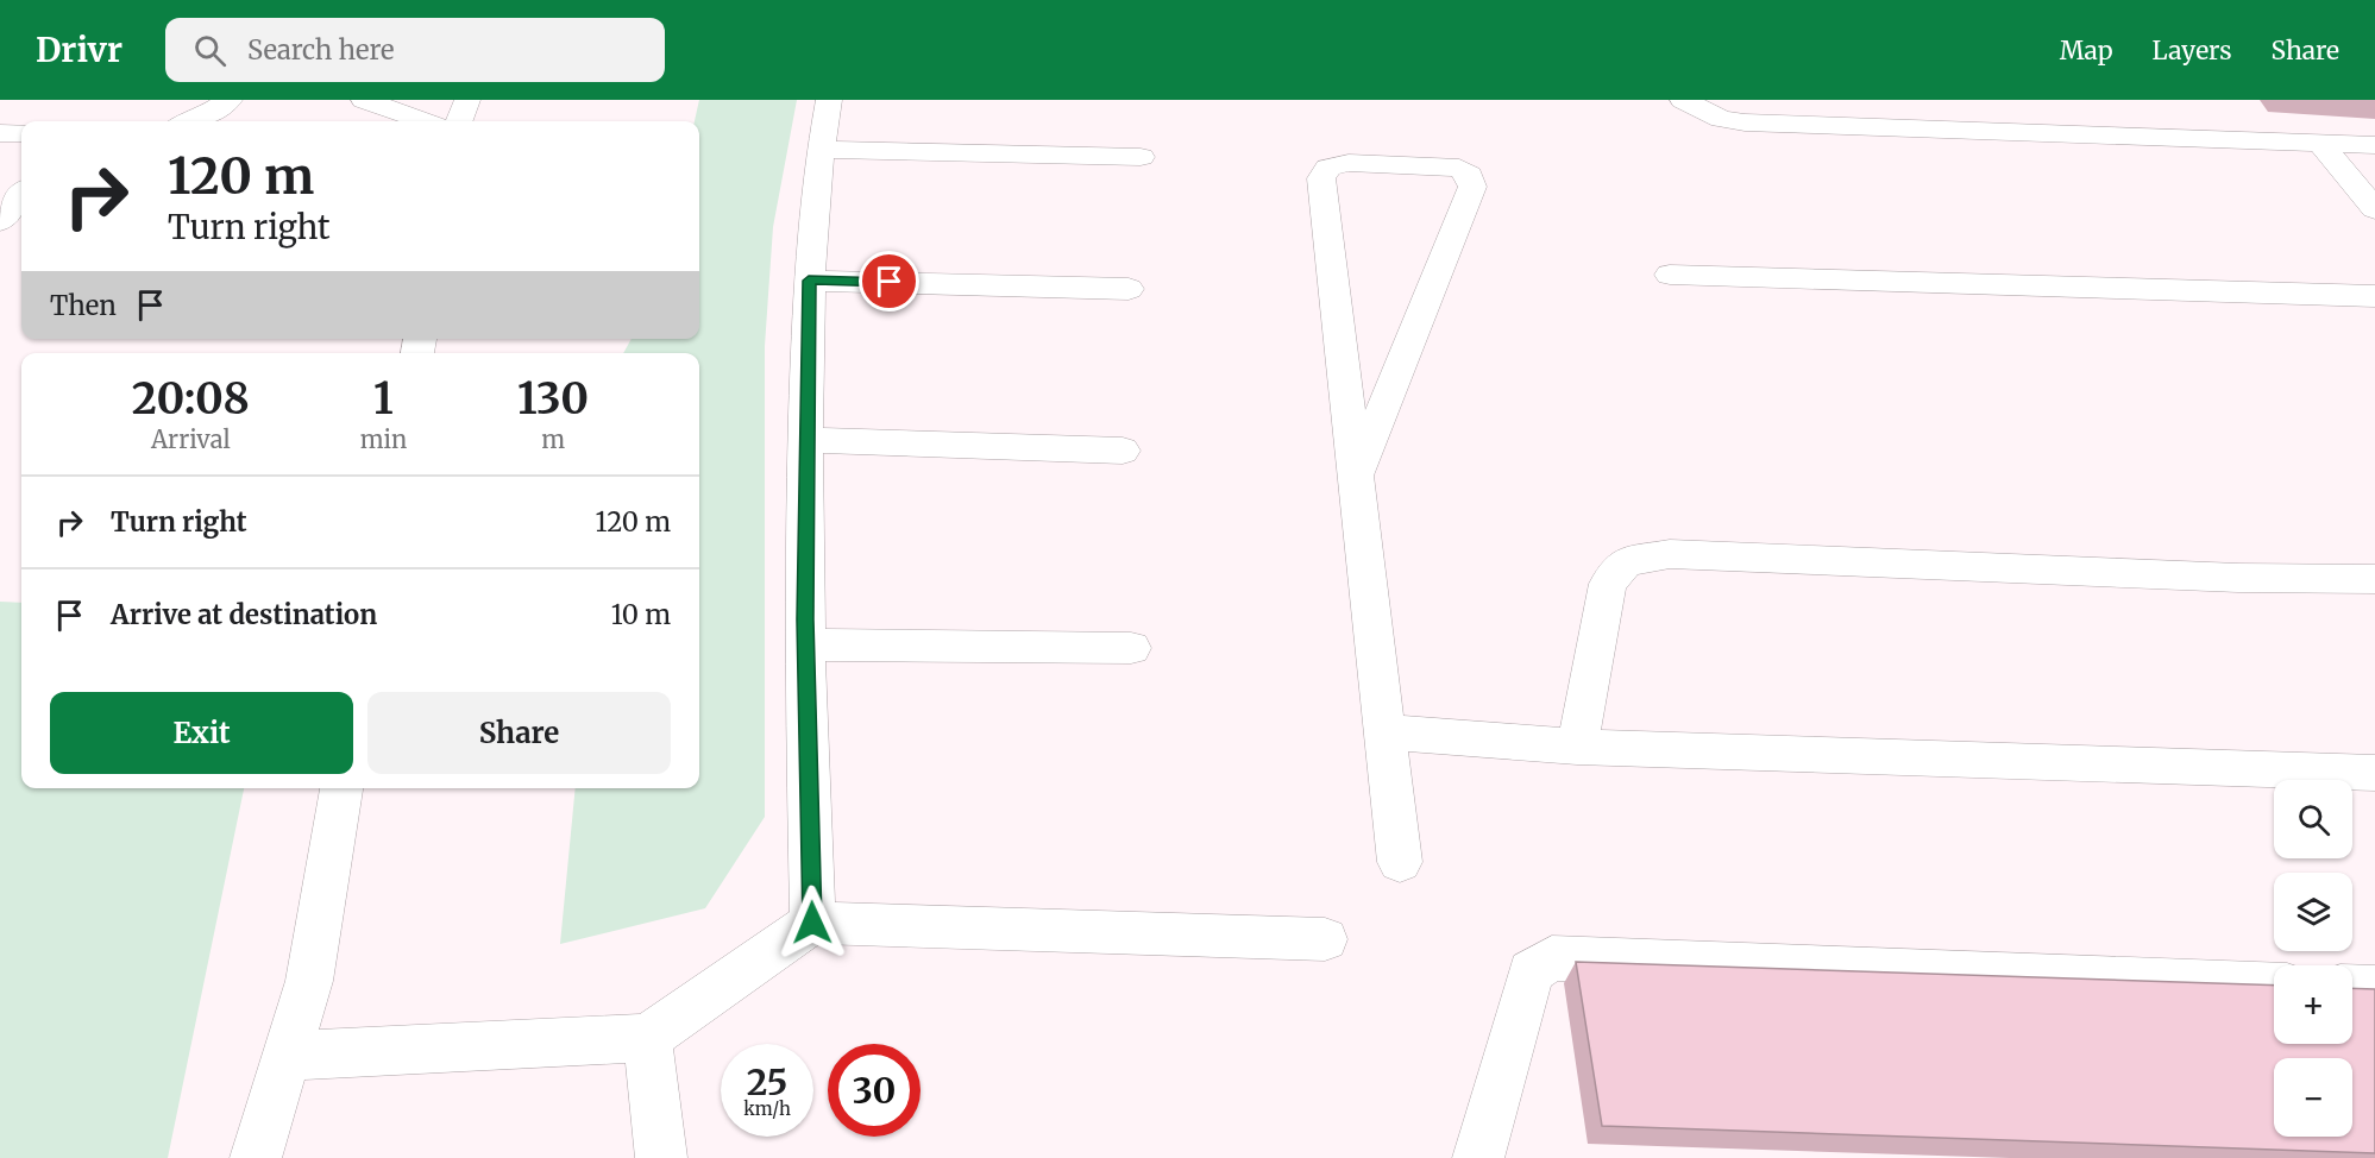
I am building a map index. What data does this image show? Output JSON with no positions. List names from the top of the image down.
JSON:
{
  "page": {
    "header": "Drivr",
    "search": "Search here",
    "nav": ["Map", "Layers", "Share"],
    "turn": ["120 m", "Turn right"],
    "then": "Then",
    "eta": [
      "20:08",
      "Arrival",
      "1",
      "min",
      "130",
      "m"
    ],
    "list": [
      {
        "name": "Turn right",
        "value": "120 m"
      },
      {
        "name": "Arrive at destination",
        "value": "10 m"
      }
    ],
    "buttons": ["Exit", "Share"],
    "map_buttons": ["+", "−"],
    "speed": "25 km/h",
    "limit": "30"
  }
}
